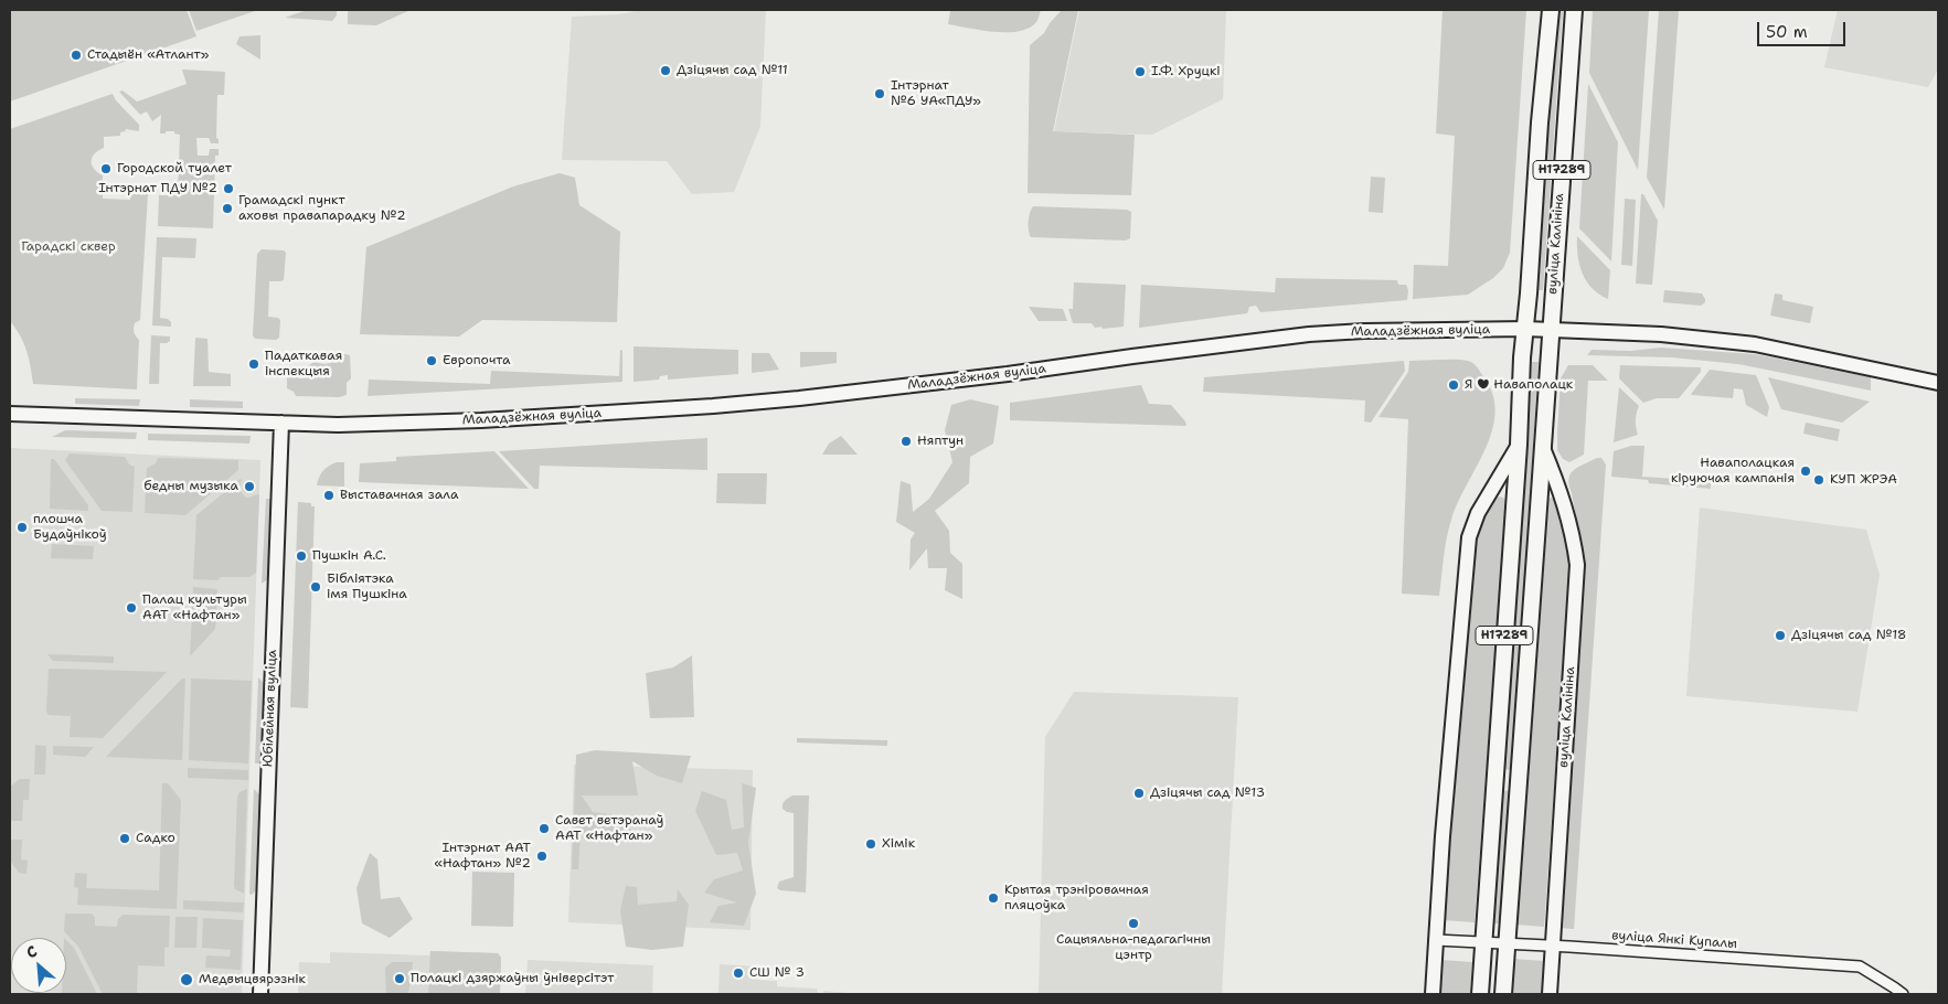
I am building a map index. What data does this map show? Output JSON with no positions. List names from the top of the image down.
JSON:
{
  "streets": {
    "main road": [
      "Н17289",
      "вуліца Калініна",
      "Маладзёжная вуліца",
      "Юбілейная вуліца"
    ],
    "street": ["вуліца Янкі Купалы"]
  },
  "crossings": [
    ["вуліца Калініна", "Маладзёжная вуліца"],
    ["вуліца Калініна", "вуліца Янкі Купалы"],
    ["Маладзёжная вуліца", "Юбілейная вуліца"]
  ],
  "parks": ["Гарадскі сквер"],
  "places": [
    "Стадыён «Атлант»",
    "Дзіцячы сад №11",
    "І.Ф. Хруцкі",
    "Інтэрнат №6 УА«ПДУ»",
    "Городской туалет",
    "Інтэрнат ПДУ №2",
    "Грамадскі пункт аховы правапарадку №2",
    "Европочта",
    "Падаткавая інспекцыя",
    "Я ♥ Наваполацк",
    "Няптун",
    "Наваполацкая кіруючая кампанія",
    "КУП ЖРЭА",
    "бедны музыка",
    "Выставачная зала",
    "плошча Будаўнікоў",
    "Пушкін А.С.",
    "Бібліятэка імя Пушкіна",
    "Палац культуры ААТ «Нафтан»",
    "Дзіцячы сад №18",
    "Дзіцячы сад №13",
    "Савет ветэранаў ААТ «Нафтан»",
    "Садко",
    "Хімік",
    "Інтэрнат ААТ «Нафтан» №2",
    "Крытая трэніровачная пляцоўка",
    "Сацыяльна-педагагічны цэнтр",
    "СШ № 3",
    "Полацкі дзяржаўны ўніверсітэт",
    "Медвыцвярэзнік"
  ],
  "scale_bar": "50 m",
  "north": "top left"
}
